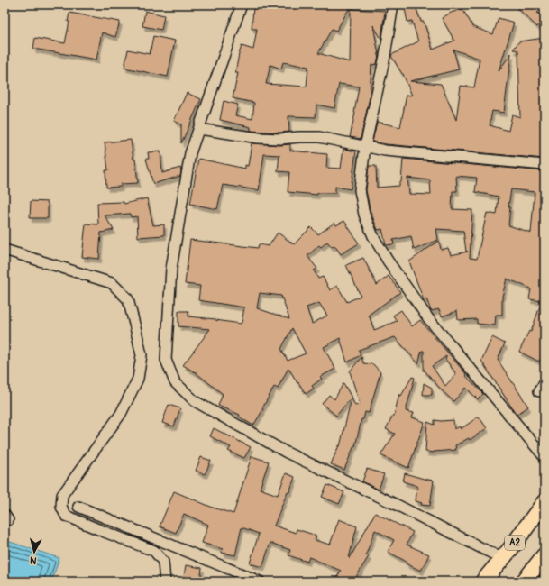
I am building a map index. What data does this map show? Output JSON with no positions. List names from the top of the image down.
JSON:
{
  "streets": {
    "highway": ["A2"]
  },
  "north": "bottom"
}
